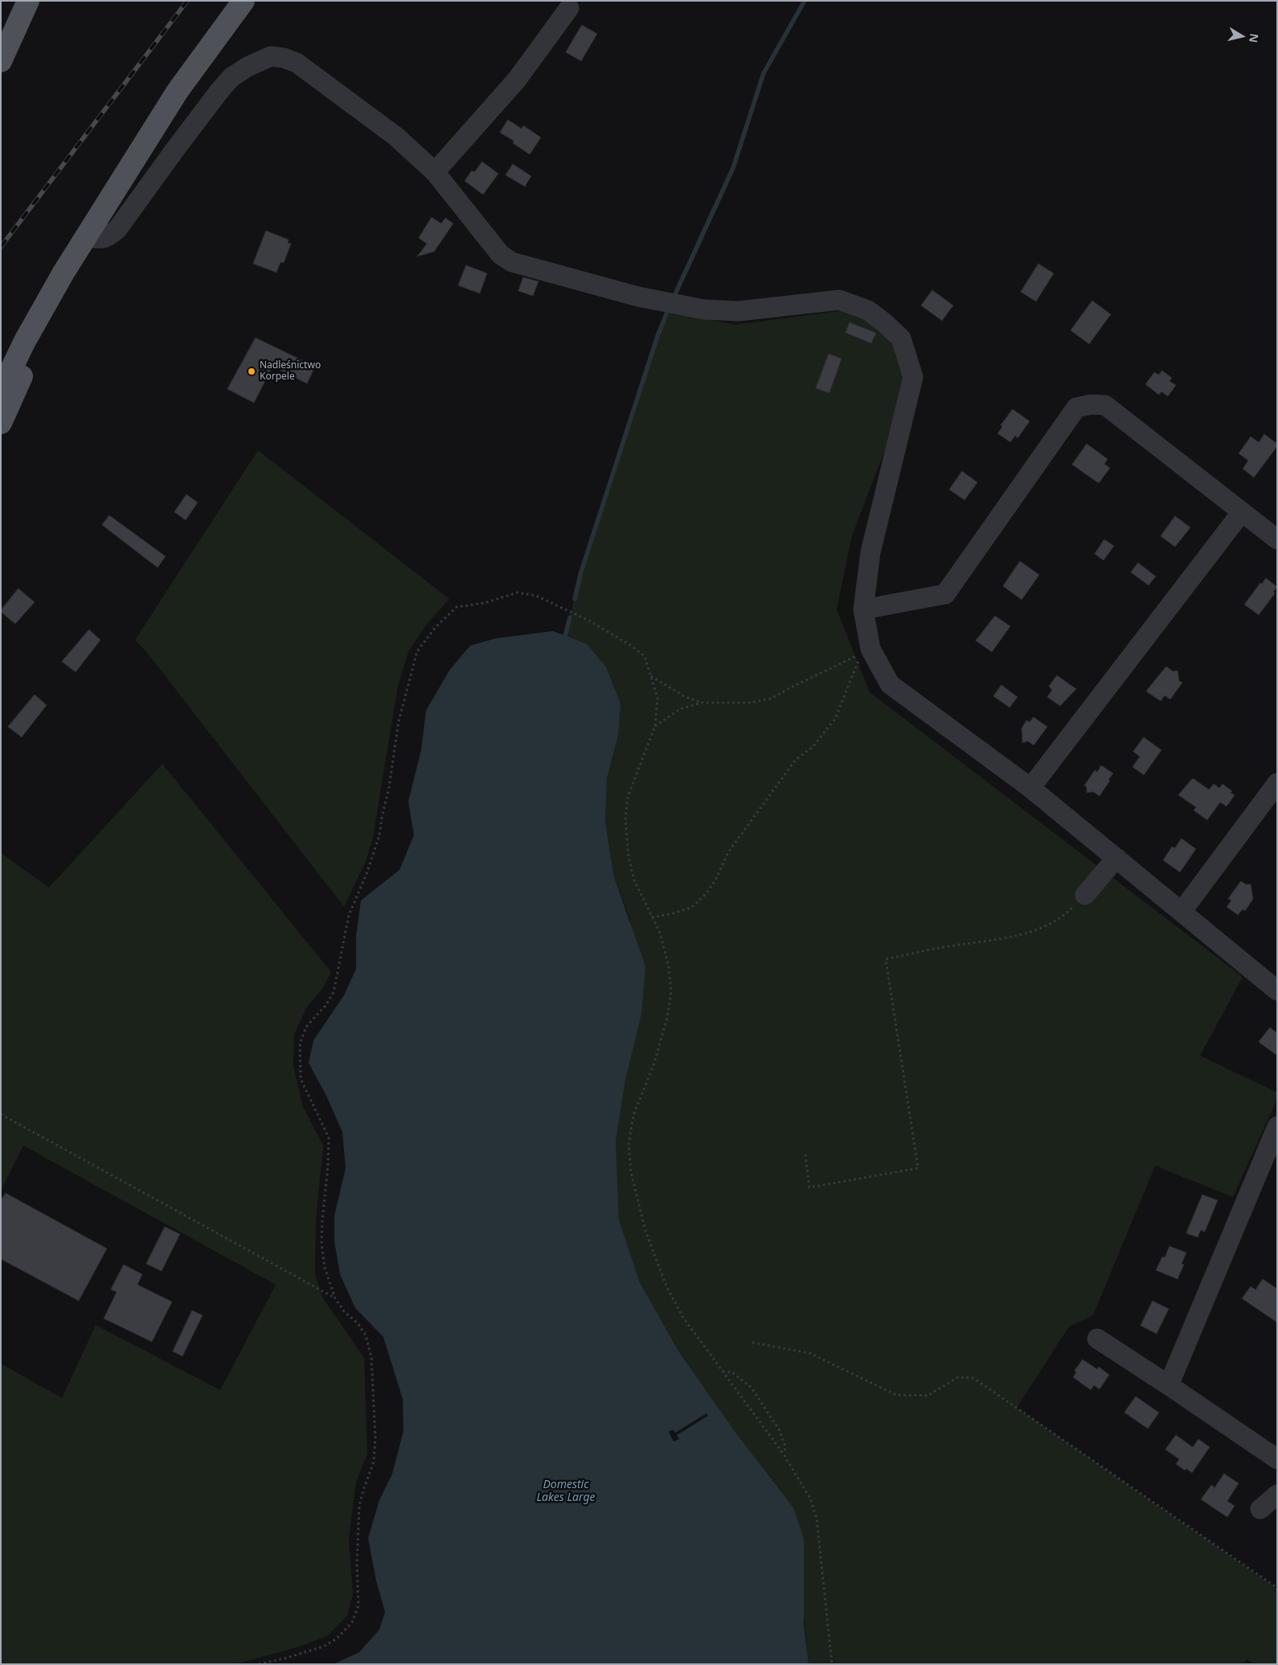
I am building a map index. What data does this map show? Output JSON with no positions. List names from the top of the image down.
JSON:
{
  "water": ["Domestic Lakes Large"],
  "places": ["Nadleśnictwo Korpele"],
  "north": "right"
}
